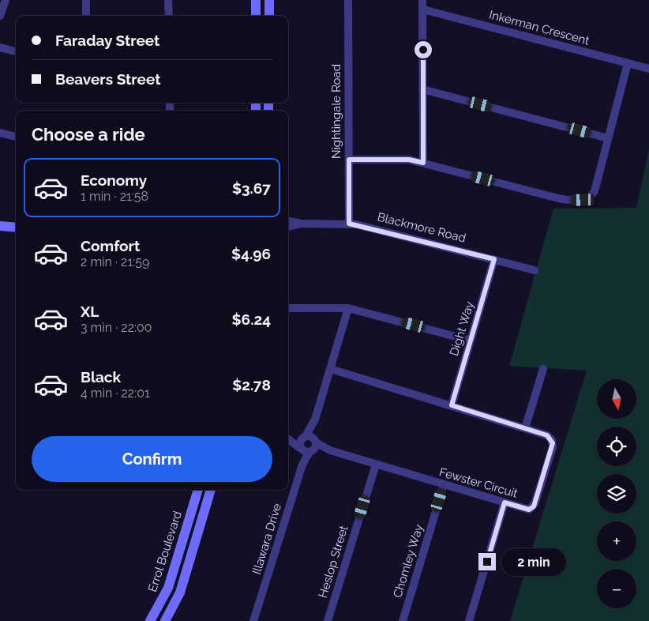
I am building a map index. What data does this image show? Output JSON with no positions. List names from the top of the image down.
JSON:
{
  "streets": {
    "street": [
      "Inkerman Crescent",
      "Nightingale Road",
      "Blackmore Road",
      "Dight Way",
      "Fewster Circuit",
      "Illawara Drive",
      "Errol Boulevard",
      "Chomley Way",
      "Heslop Street"
    ]
  },
  "crossings": [
    ["Nightingale Road", "Blackmore Road"],
    ["Blackmore Road", "Dight Way"],
    ["Dight Way", "Fewster Circuit"],
    ["Fewster Circuit", "Illawara Drive"],
    ["Fewster Circuit", "Chomley Way"],
    ["Fewster Circuit", "Heslop Street"]
  ],
  "north": "bottom",
  "page": {
    "banner": ["Faraday Street", "Beavers Street"],
    "heading": "Choose a ride",
    "list": [
      {
        "name": "Economy",
        "note": "1 min · 21:58",
        "value": "$3.67"
      },
      {
        "name": "Comfort",
        "note": "2 min · 21:59",
        "value": "$4.96"
      },
      {
        "name": "XL",
        "note": "3 min · 22:00",
        "value": "$6.24"
      },
      {
        "name": "Black",
        "note": "4 min · 22:01",
        "value": "$2.78"
      }
    ],
    "map_buttons": ["+", "−"],
    "buttons": "Confirm",
    "bubble": "2 min"
  }
}
